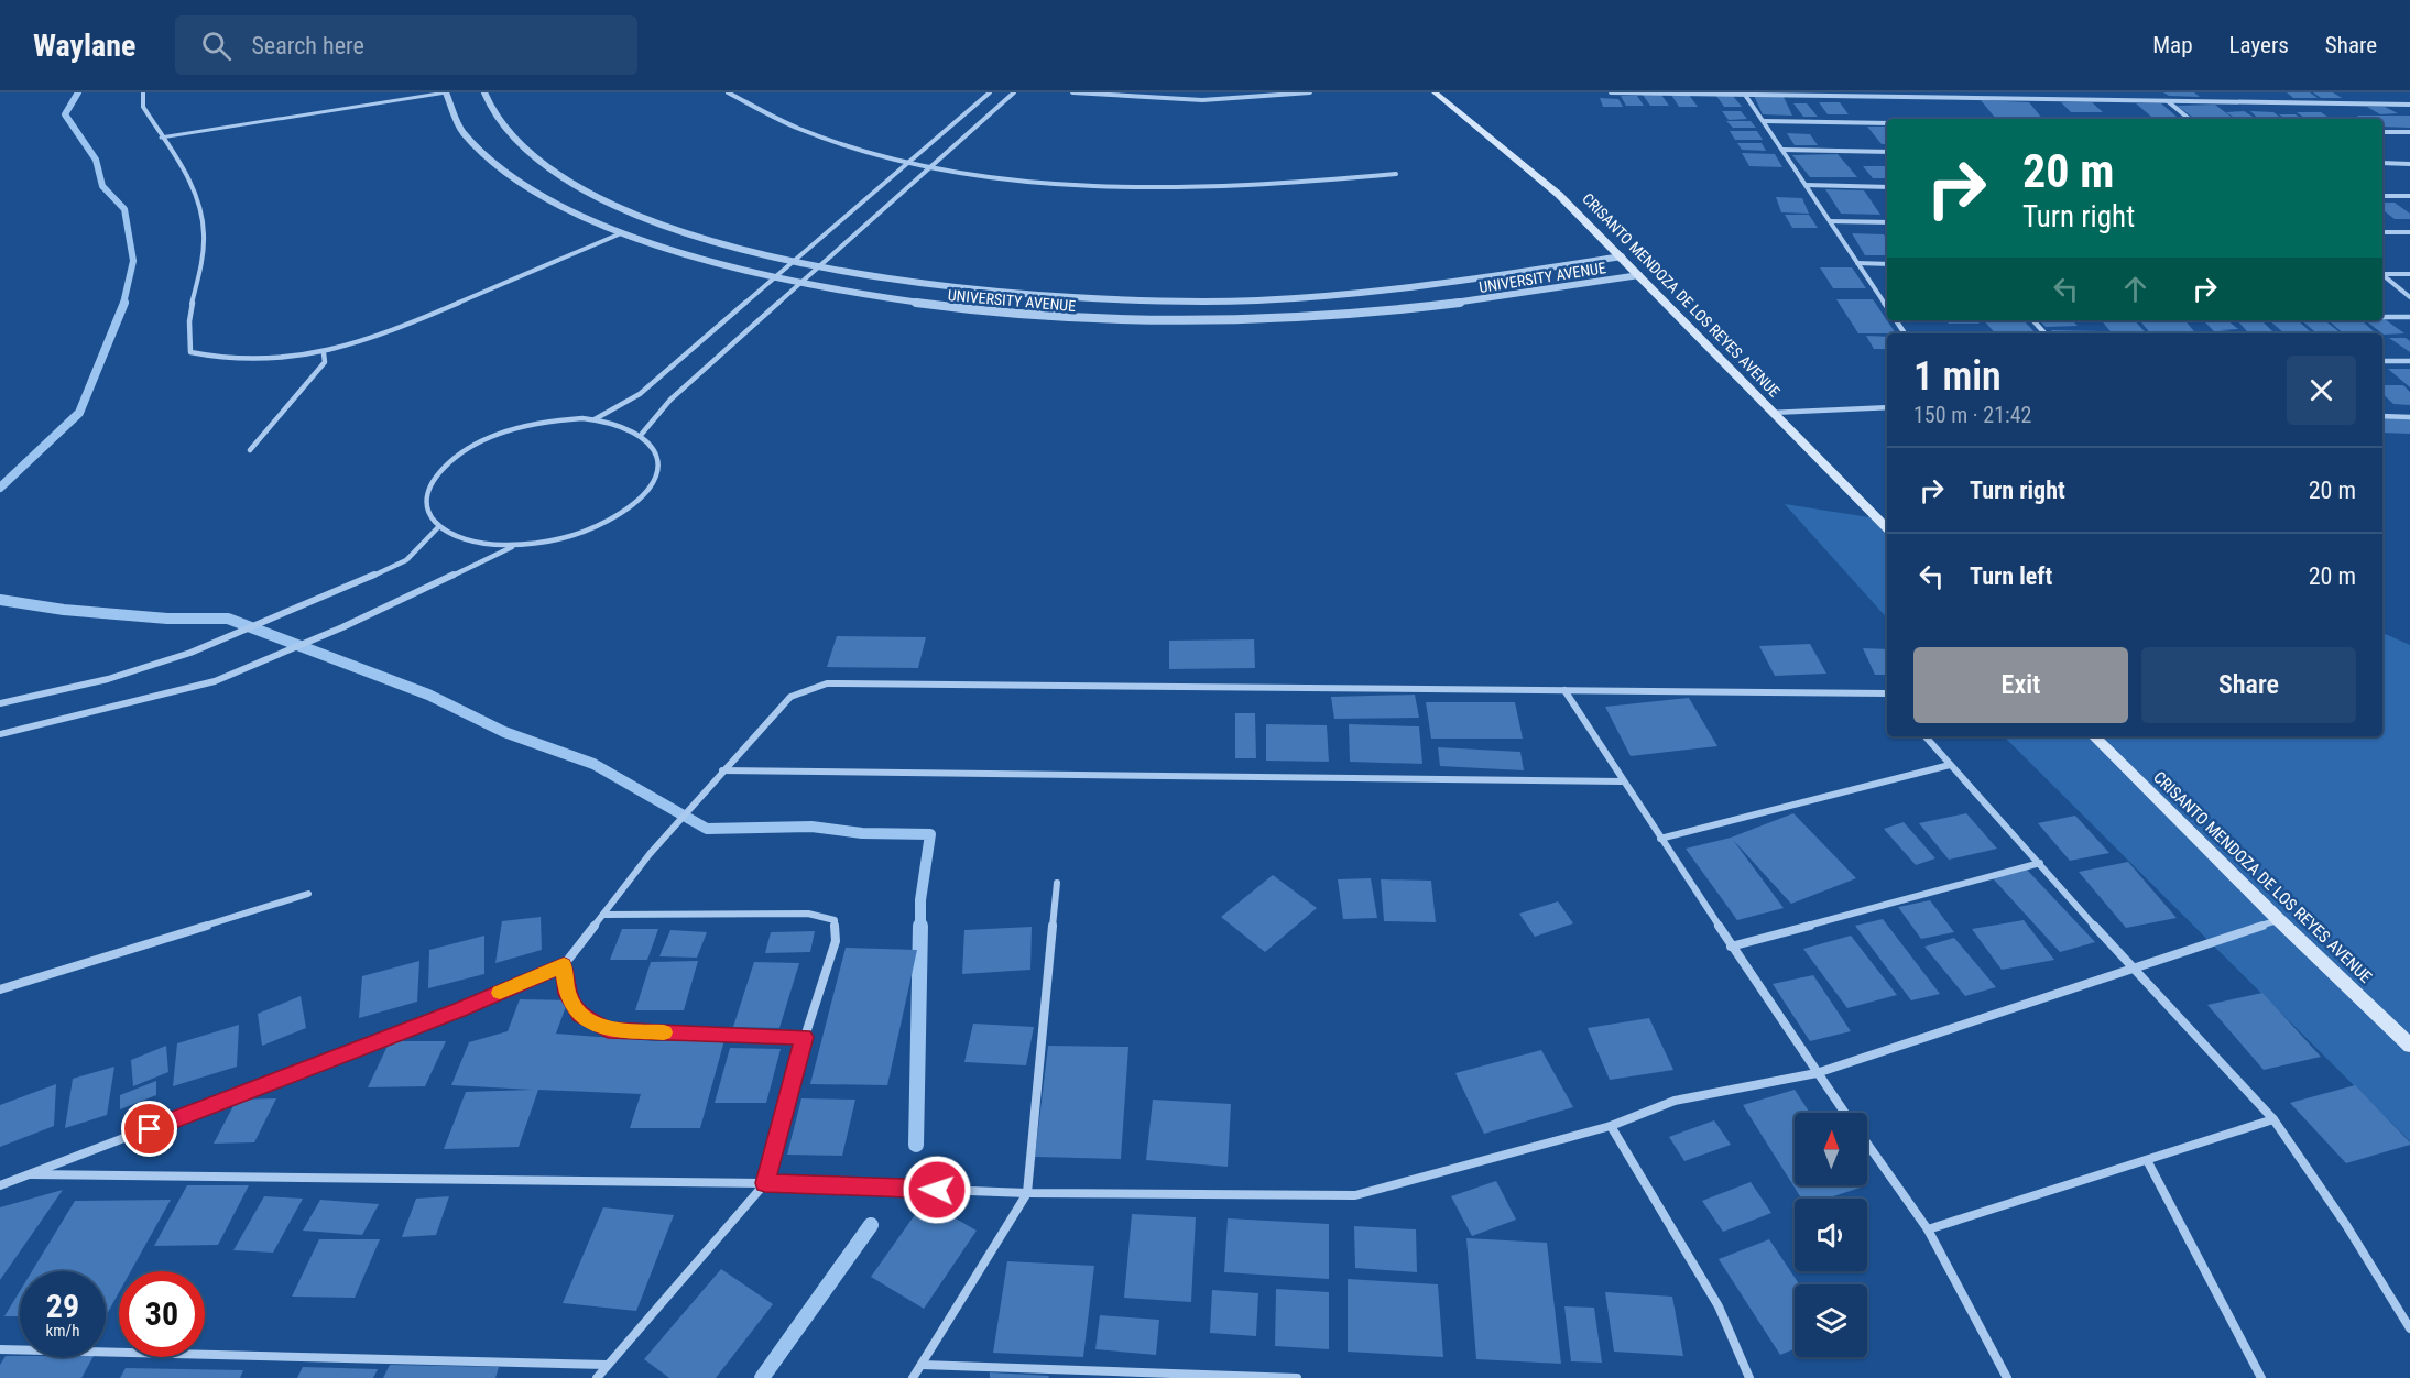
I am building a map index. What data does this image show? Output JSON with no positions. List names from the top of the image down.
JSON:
{
  "streets": {
    "main road": ["CRISANTO MENDOZA DE LOS REYES AVENUE"],
    "street": ["UNIVERSITY AVENUE"]
  },
  "crossings": [
    ["UNIVERSITY AVENUE", "CRISANTO MENDOZA DE LOS REYES AVENUE"]
  ],
  "north": "top",
  "page": {
    "header": "Waylane",
    "search": "Search here",
    "nav": ["Map", "Layers", "Share"],
    "turn": ["20 m", "Turn right"],
    "heading": ["1 min", "150 m · 21:42"],
    "list": [
      {
        "name": "Turn right",
        "value": "20 m"
      },
      {
        "name": "Turn left",
        "value": "20 m"
      }
    ],
    "buttons": ["Exit", "Share"],
    "speed": "29 km/h",
    "limit": "30"
  }
}
